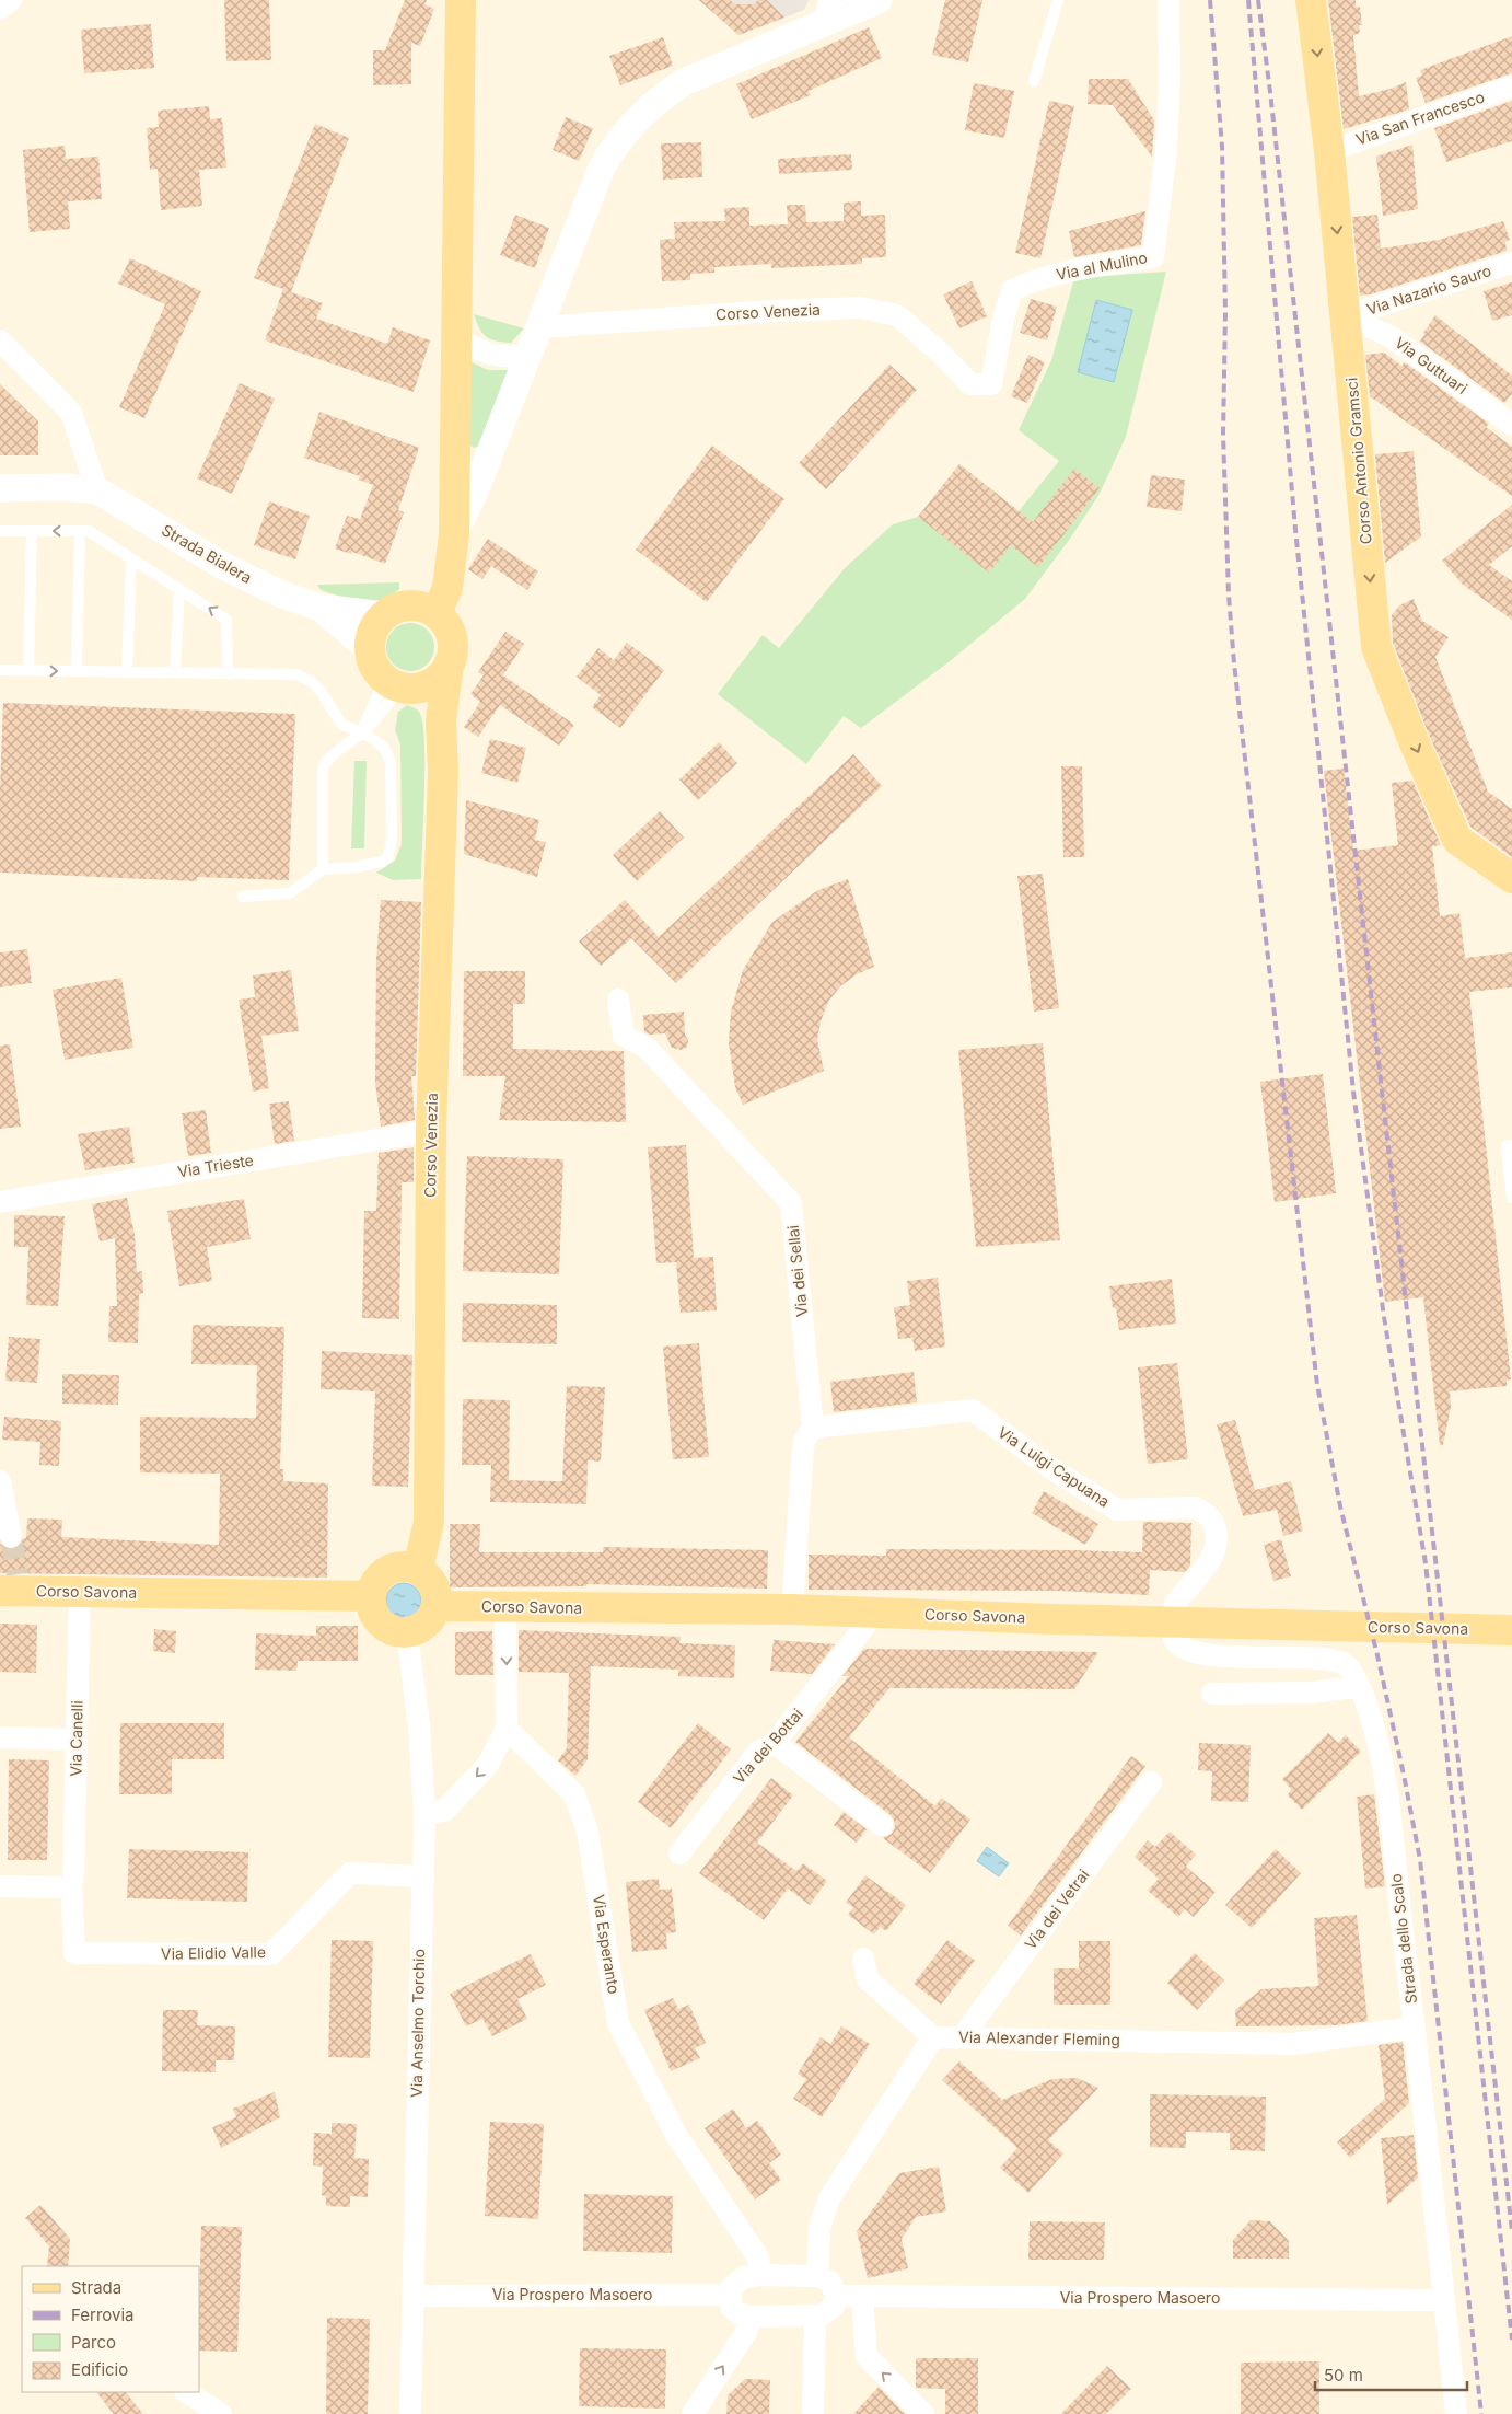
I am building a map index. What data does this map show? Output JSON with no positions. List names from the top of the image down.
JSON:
{
  "streets": {
    "main road": ["Corso Venezia", "Corso Antonio Gramsci", "Corso Savona"],
    "street": [
      "Via San Francesco",
      "Via al Mulino",
      "Via Nazario Sauro",
      "Via Guttuari",
      "Strada Bialera",
      "Via Trieste",
      "Via dei Sellai",
      "Via Luigi Capuana",
      "Via Canelli",
      "Via dei Bottai",
      "Via dei Vetrai",
      "Strada dello Scalo",
      "Via Esperanto",
      "Via Elidio Valle",
      "Via Anselmo Torchio",
      "Via Alexander Fleming",
      "Via Prospero Masoero"
    ]
  },
  "crossings": [
    ["Via San Francesco", "Corso Antonio Gramsci"],
    ["Via al Mulino", "Corso Venezia"],
    ["Via Nazario Sauro", "Via Guttuari"],
    ["Via Nazario Sauro", "Corso Antonio Gramsci"],
    ["Corso Venezia", "Strada Bialera"],
    ["Corso Venezia", "Via Trieste"],
    ["Corso Venezia", "Corso Savona"],
    ["Corso Venezia", "Via Anselmo Torchio"],
    ["Via Guttuari", "Corso Antonio Gramsci"],
    ["Via dei Sellai", "Via Luigi Capuana"],
    ["Via dei Sellai", "Corso Savona"],
    ["Via Luigi Capuana", "Corso Savona"],
    ["Via Luigi Capuana", "Strada dello Scalo"],
    ["Corso Savona", "Via Canelli"],
    ["Corso Savona", "Via dei Bottai"],
    ["Corso Savona", "Strada dello Scalo"],
    ["Corso Savona", "Via Anselmo Torchio"],
    ["Via Canelli", "Via Elidio Valle"],
    ["Via dei Vetrai", "Via Alexander Fleming"],
    ["Strada dello Scalo", "Via Alexander Fleming"],
    ["Strada dello Scalo", "Via Prospero Masoero"],
    ["Via Elidio Valle", "Via Anselmo Torchio"],
    ["Via Anselmo Torchio", "Via Prospero Masoero"]
  ],
  "one_way": ["Corso Antonio Gramsci"],
  "legend": [
    "Strada",
    "Ferrovia",
    "Parco",
    "Edificio"
  ],
  "scale_bar": "50 m"
}
